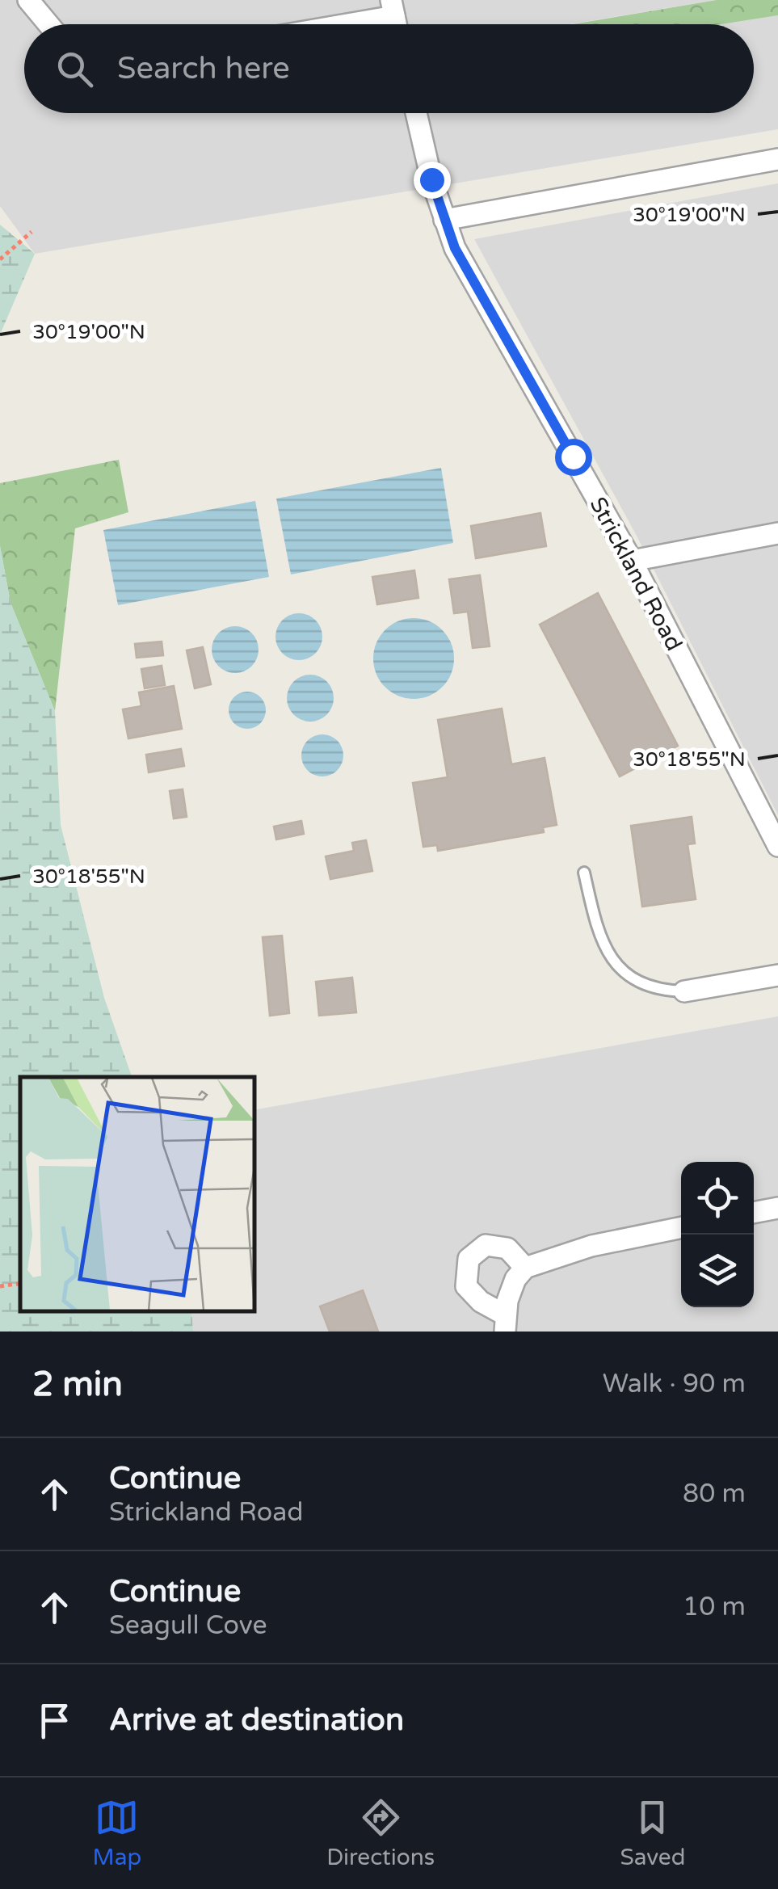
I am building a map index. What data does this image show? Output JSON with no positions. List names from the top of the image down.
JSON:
{
  "streets": {
    "street": ["Strickland Road"]
  },
  "page": {
    "search": "Search here",
    "heading": ["2 min", "Walk · 90 m"],
    "list": [
      ["Continue", "Strickland Road", "80 m"],
      ["Continue", "Seagull Cove", "10 m"],
      "Arrive at destination"
    ],
    "nav": ["Map", "Directions", "Saved"]
  },
  "coordinates": ["30°19'00\"N", "30°18'55\"N"]
}
